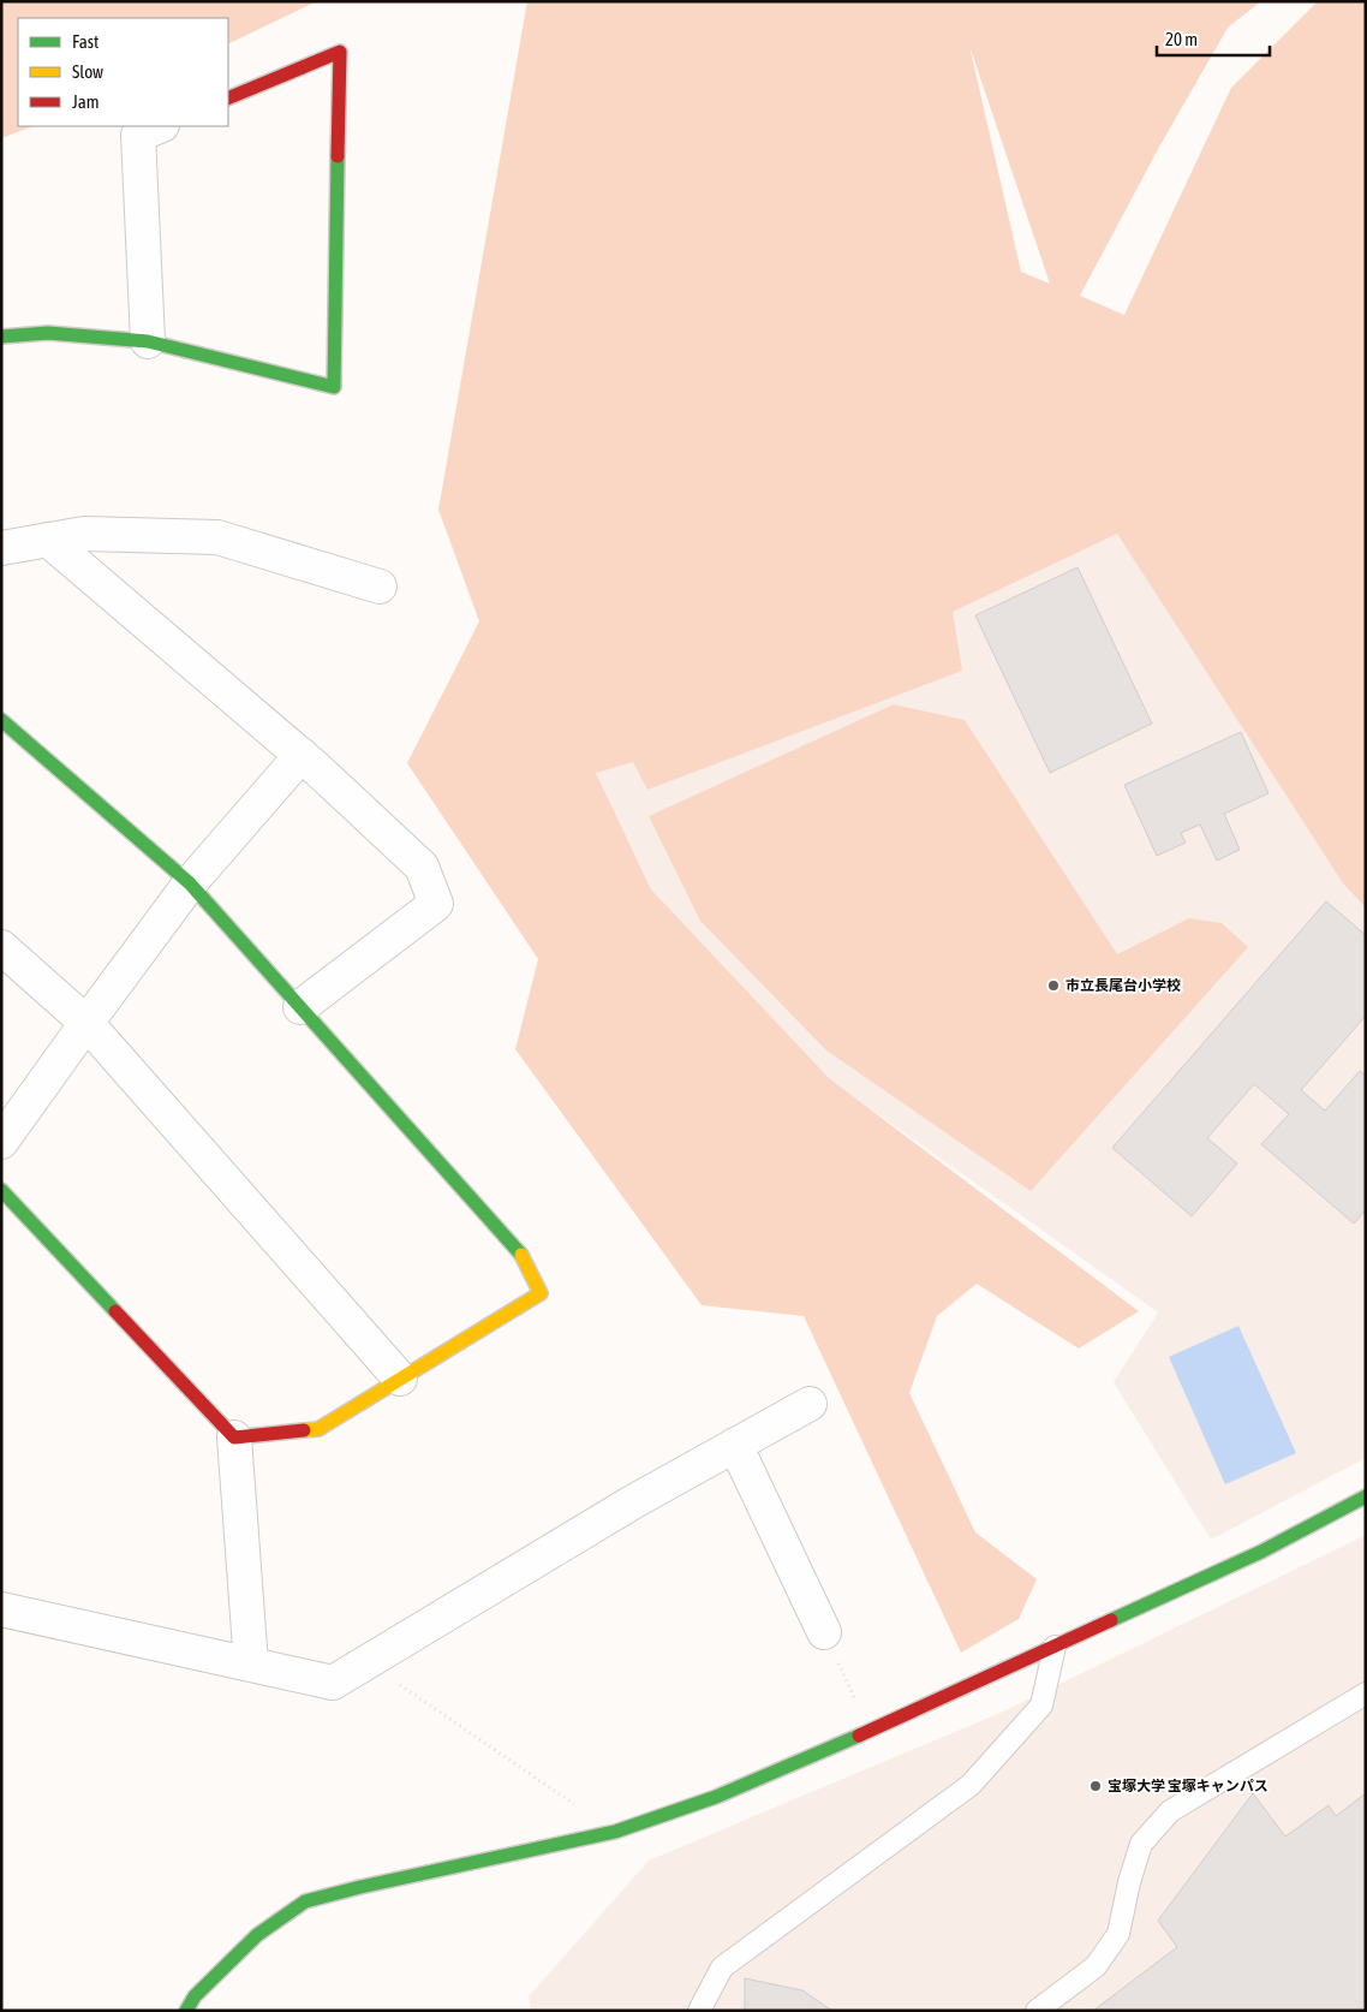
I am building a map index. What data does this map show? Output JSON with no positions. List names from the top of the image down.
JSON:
{
  "places": ["市立長尾台小学校", "宝塚大学 宝塚キャンパス"],
  "legend": ["Fast", "Slow", "Jam"],
  "scale_bar": "20 m"
}
